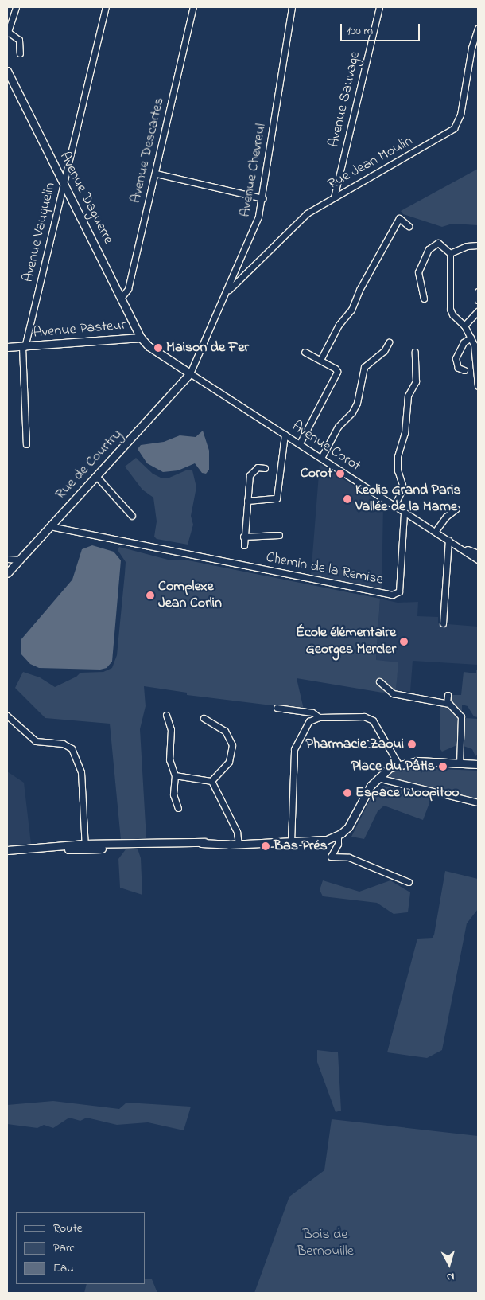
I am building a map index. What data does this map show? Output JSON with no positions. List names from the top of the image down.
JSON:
{
  "streets": {
    "street": [
      "Avenue Sauvage",
      "Avenue Descartes",
      "Rue Jean Moulin",
      "Avenue Chevreul",
      "Avenue Daguerre",
      "Avenue Vauquelin",
      "Avenue Pasteur",
      "Avenue Corot",
      "Rue de Courtry",
      "Chemin de la Remise"
    ]
  },
  "crossings": [
    ["Avenue Sauvage", "Rue Jean Moulin"],
    ["Avenue Descartes", "Avenue Daguerre"],
    ["Rue Jean Moulin", "Avenue Chevreul"],
    ["Avenue Chevreul", "Avenue Pasteur"],
    ["Avenue Chevreul", "Avenue Corot"],
    ["Avenue Chevreul", "Rue de Courtry"],
    ["Avenue Daguerre", "Avenue Vauquelin"],
    ["Avenue Daguerre", "Avenue Pasteur"],
    ["Avenue Vauquelin", "Avenue Pasteur"],
    ["Avenue Pasteur", "Avenue Corot"],
    ["Avenue Pasteur", "Rue de Courtry"],
    ["Avenue Corot", "Rue de Courtry"],
    ["Avenue Corot", "Chemin de la Remise"],
    ["Rue de Courtry", "Chemin de la Remise"]
  ],
  "parks": ["Bois de Bernouille"],
  "places": [
    "Maison de Fer",
    "Corot",
    "Keolis Grand Paris Vallée de la Marne",
    "Complexe Jean Corlin",
    "École élémentaire Georges Mercier",
    "Pharmacie Zaoui",
    "Place du Pâtis",
    "Espace Woopitoo",
    "Bas Prés"
  ],
  "legend": ["Route", "Parc", "Eau"],
  "scale_bar": "100 m",
  "north": "bottom"
}
